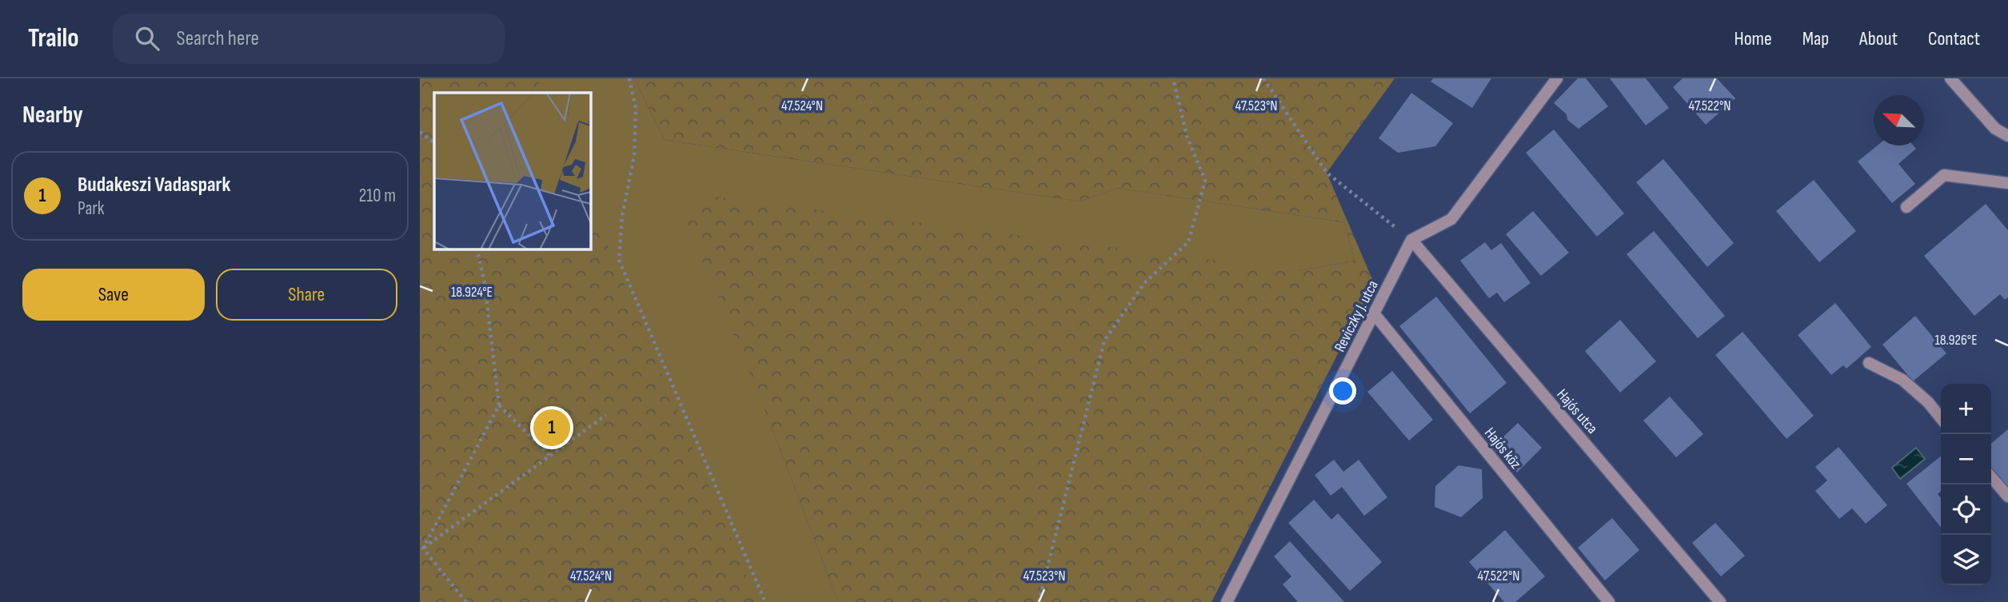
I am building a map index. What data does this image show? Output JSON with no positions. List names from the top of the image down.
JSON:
{
  "streets": {
    "street": ["Reviczky J. utca", "Hajós utca", "Hajós köz"]
  },
  "crossings": [
    ["Reviczky J. utca", "Hajós utca"],
    ["Reviczky J. utca", "Hajós köz"]
  ],
  "north": "top left",
  "page": {
    "header": "Trailo",
    "search": "Search here",
    "nav": [
      "Home",
      "Map",
      "About",
      "Contact"
    ],
    "heading": "Nearby",
    "list": [
      {
        "mark": "1",
        "name": "Budakeszi Vadaspark",
        "note": "Park",
        "value": "210 m"
      }
    ],
    "buttons": ["Save", "Share"],
    "map_buttons": ["+", "−"],
    "pins": "1"
  },
  "coordinates": [
    "47.524°N",
    "47.523°N",
    "47.522°N",
    "18.924°E",
    "18.926°E"
  ]
}
